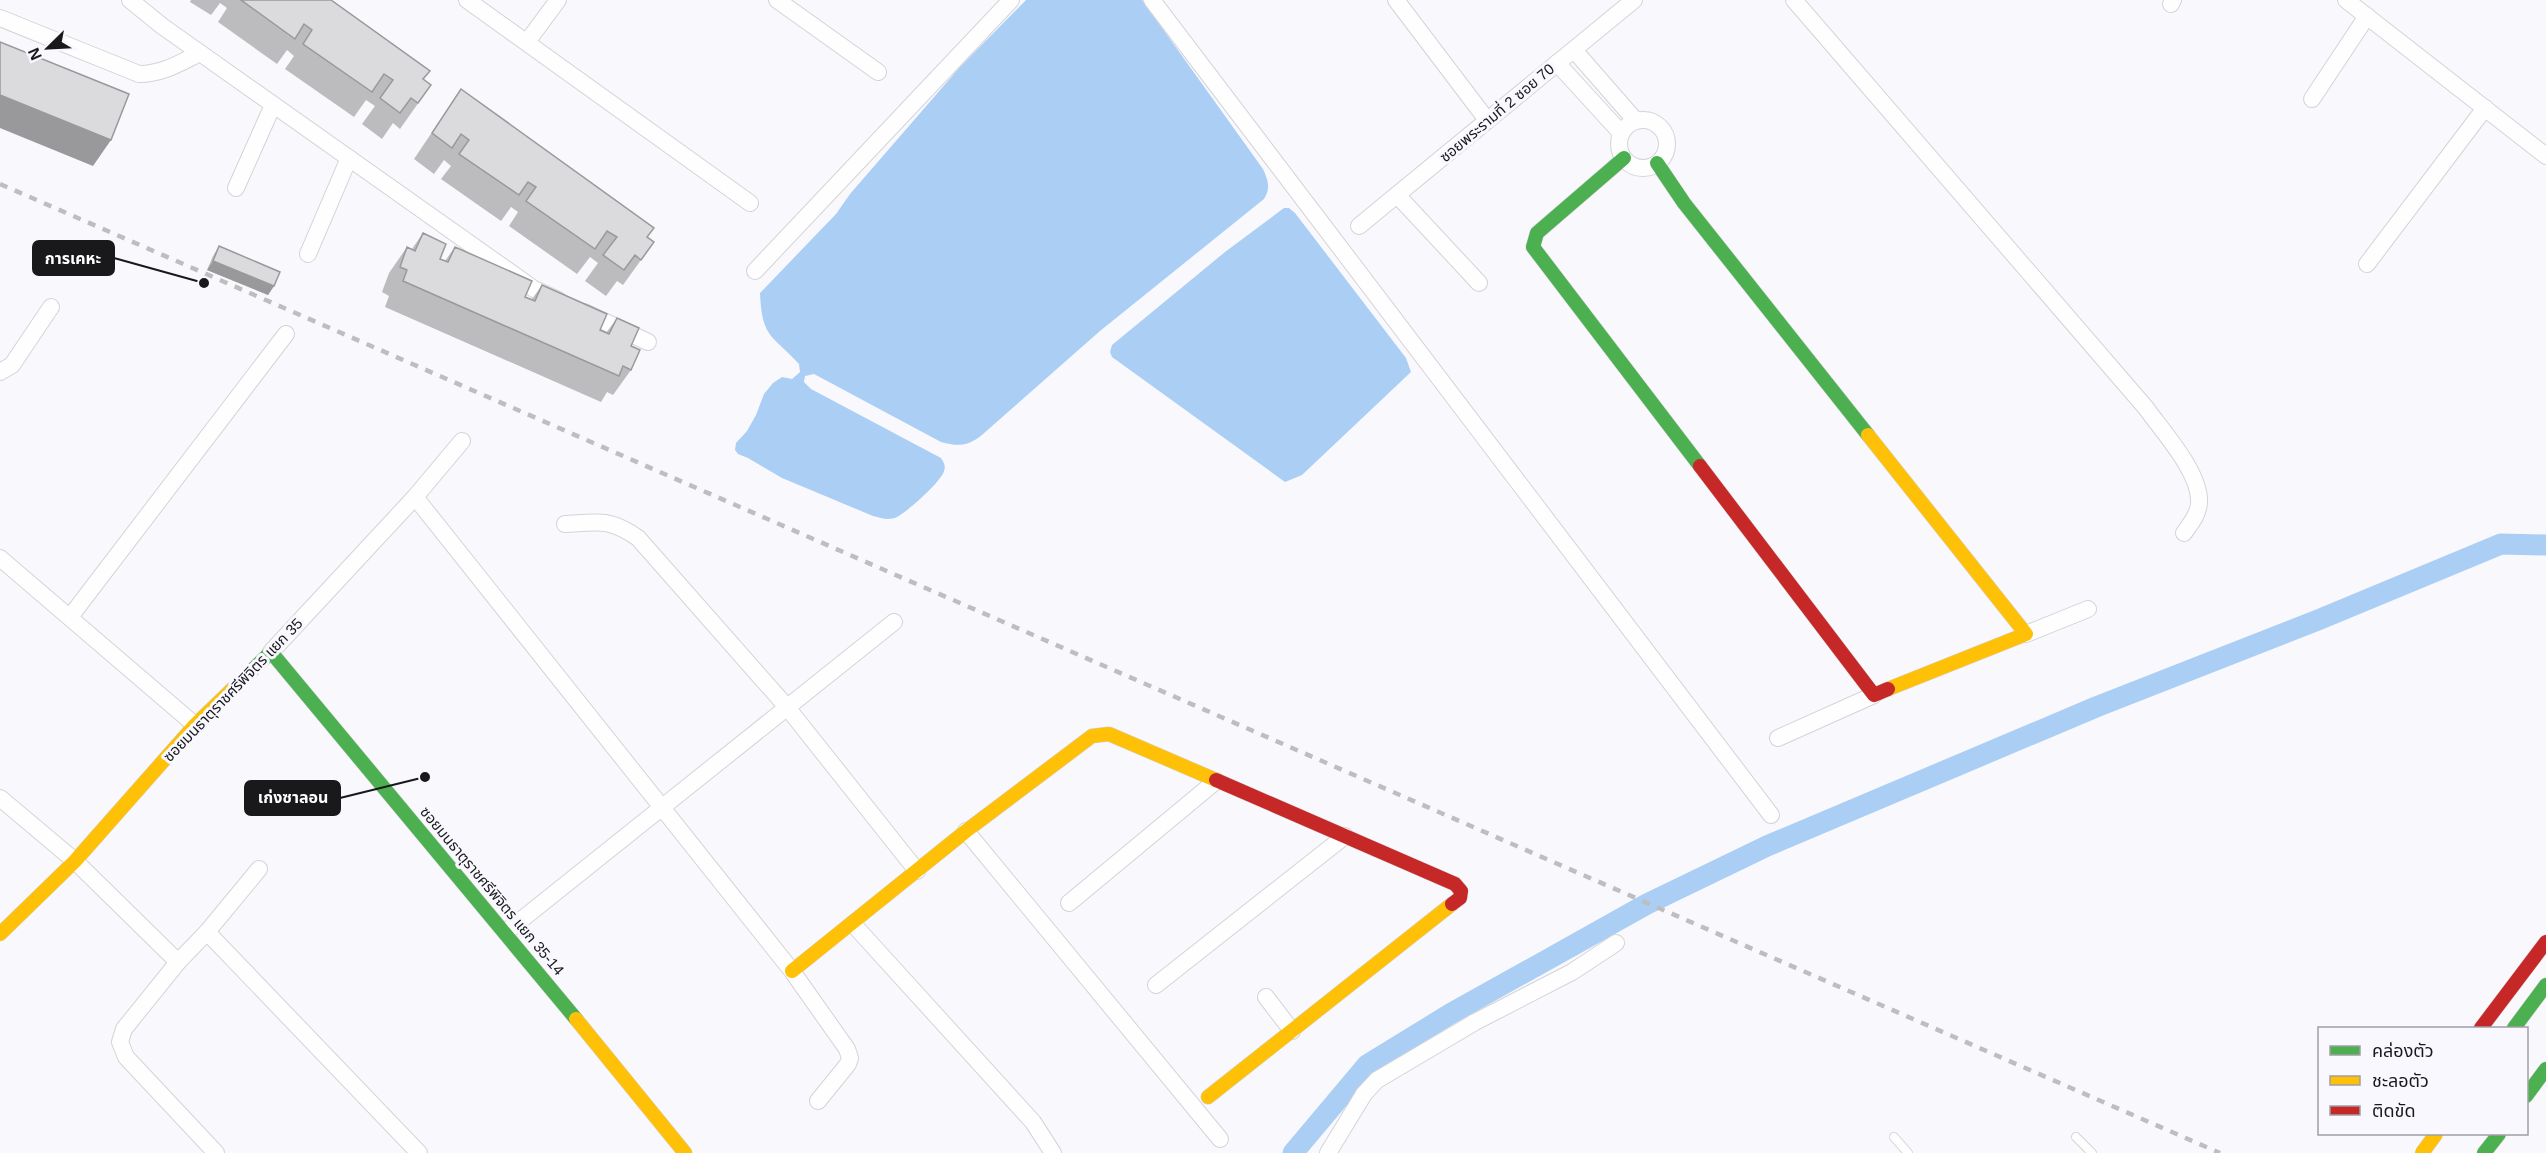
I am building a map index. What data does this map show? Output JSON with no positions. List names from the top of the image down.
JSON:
{
  "streets": {
    "main road": ["ซอยมนธาตุราชศรีพิจิตร แยก 35", "ซอยมนธาตุราชศรีพิจิตร แยก 35-14"],
    "street": ["ซอยพระรามที่ 2 ซอย 70"]
  },
  "crossings": [
    ["ซอยมนธาตุราชศรีพิจิตร แยก 35", "ซอยมนธาตุราชศรีพิจิตร แยก 35-14"]
  ],
  "places": ["การเคหะ", "เก่งซาลอน"],
  "legend": ["คล่องตัว", "ชะลอตัว", "ติดขัด"],
  "north": "bottom left"
}
